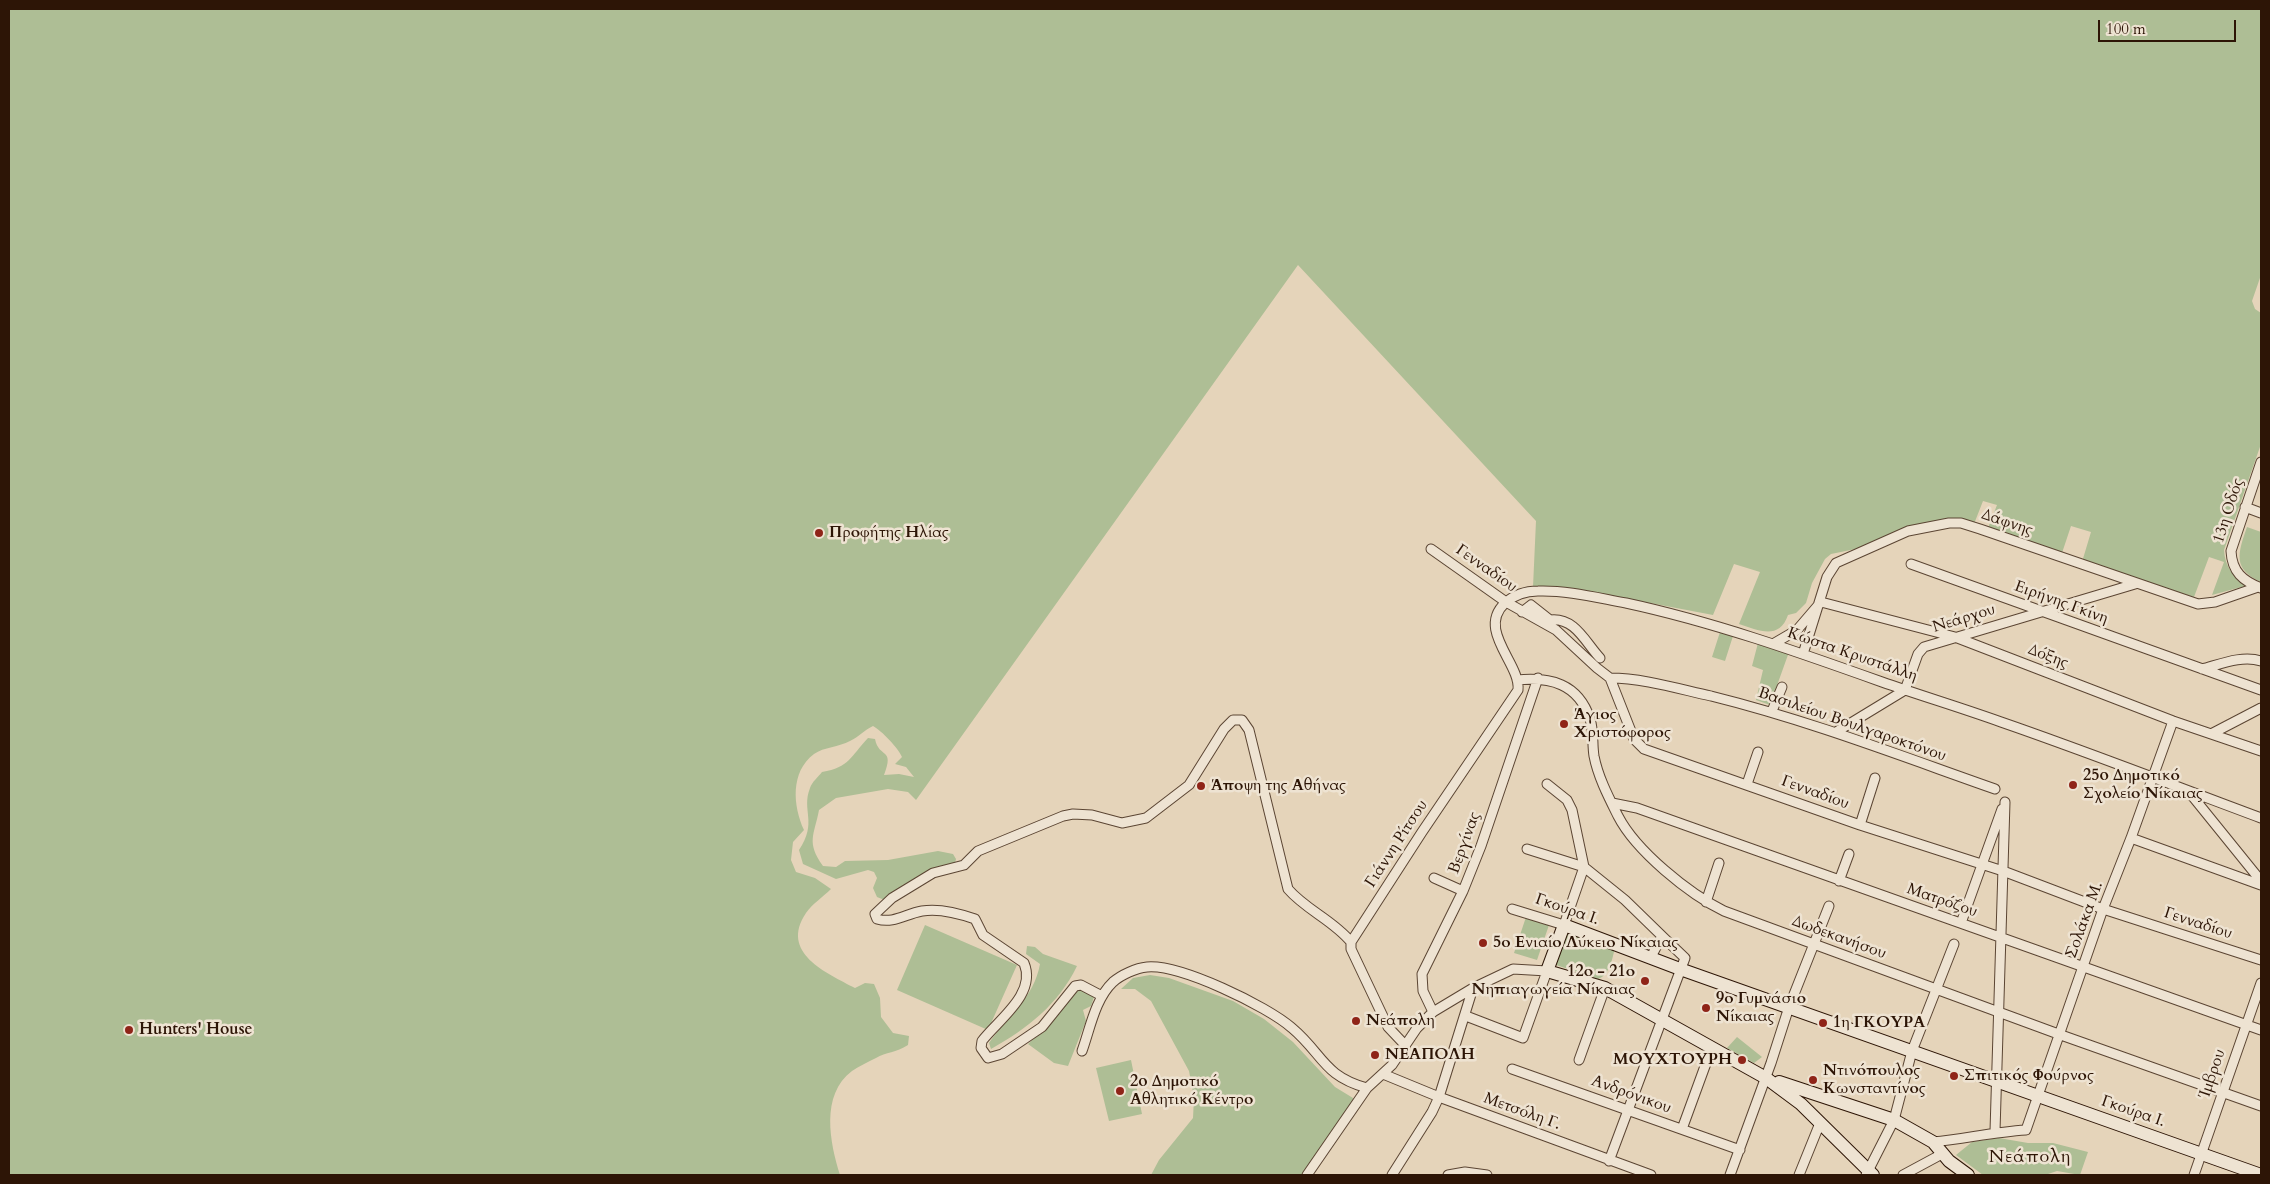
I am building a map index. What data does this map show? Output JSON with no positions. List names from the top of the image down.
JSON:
{
  "streets": {
    "street": [
      "13η Οδός",
      "Δάφνης",
      "Γενναδίου",
      "Ειρήνης Γκίνη",
      "Νεάρχου",
      "Κώστα Κρυστάλλη",
      "Δόξης",
      "Βασιλείου Βουλγαροκτόνου",
      "Βεργίνας",
      "Γιάννη Ρίτσου",
      "Ματρόζου",
      "Γκούρα Ι.",
      "Σολάκα Μ.",
      "Δωδεκανήσου",
      "Ίμβρου",
      "Ανδρόνικου",
      "Μετσόλη Γ."
    ]
  },
  "crossings": [
    ["13η Οδός", "Δάφνης"],
    ["Δάφνης", "Νεάρχου"],
    ["Δάφνης", "Κώστα Κρυστάλλη"],
    ["Δάφνης", "Δόξης"],
    ["Γενναδίου", "Κώστα Κρυστάλλη"],
    ["Γενναδίου", "Βασιλείου Βουλγαροκτόνου"],
    ["Γενναδίου", "Σολάκα Μ."],
    ["Ειρήνης Γκίνη", "Νεάρχου"],
    ["Νεάρχου", "Κώστα Κρυστάλλη"],
    ["Νεάρχου", "Δόξης"],
    ["Κώστα Κρυστάλλη", "Σολάκα Μ."],
    ["Δόξης", "Σολάκα Μ."],
    ["Βεργίνας", "Δωδεκανήσου"],
    ["Γιάννη Ρίτσου", "Δωδεκανήσου"],
    ["Ματρόζου", "Σολάκα Μ."],
    ["Ματρόζου", "Δωδεκανήσου"],
    ["Ματρόζου", "Ίμβρου"],
    ["Γκούρα Ι.", "Σολάκα Μ."],
    ["Γκούρα Ι.", "Ίμβρου"],
    ["Σολάκα Μ.", "Δωδεκανήσου"],
    ["Δωδεκανήσου", "Ίμβρου"]
  ],
  "districts": ["Νεάπολη"],
  "places": [
    "Προφήτης Ηλίας",
    "Άγιος Χριστόφορος",
    "25o Δημοτικό Σχολείο Νίκαιας",
    "Άποψη της Αθήνας",
    "5ο Ενιαίο Λύκειο Νίκαιας",
    "12ο - 21ο Νηπιαγωγεία Νίκαιας",
    "9ο Γυμνάσιο Νίκαιας",
    "Νεάπολη",
    "1η ΓΚΟΥΡΑ",
    "Hunters' House",
    "ΝΕΑΠΟΛΗ",
    "ΜΟΥΧΤΟΥΡΗ",
    "Σπιτικός Φούρνος",
    "Ντινόπουλος Κωνσταντίνος",
    "2o Δημοτικό Αθλητικό Κέντρο"
  ],
  "scale_bar": "100 m"
}
